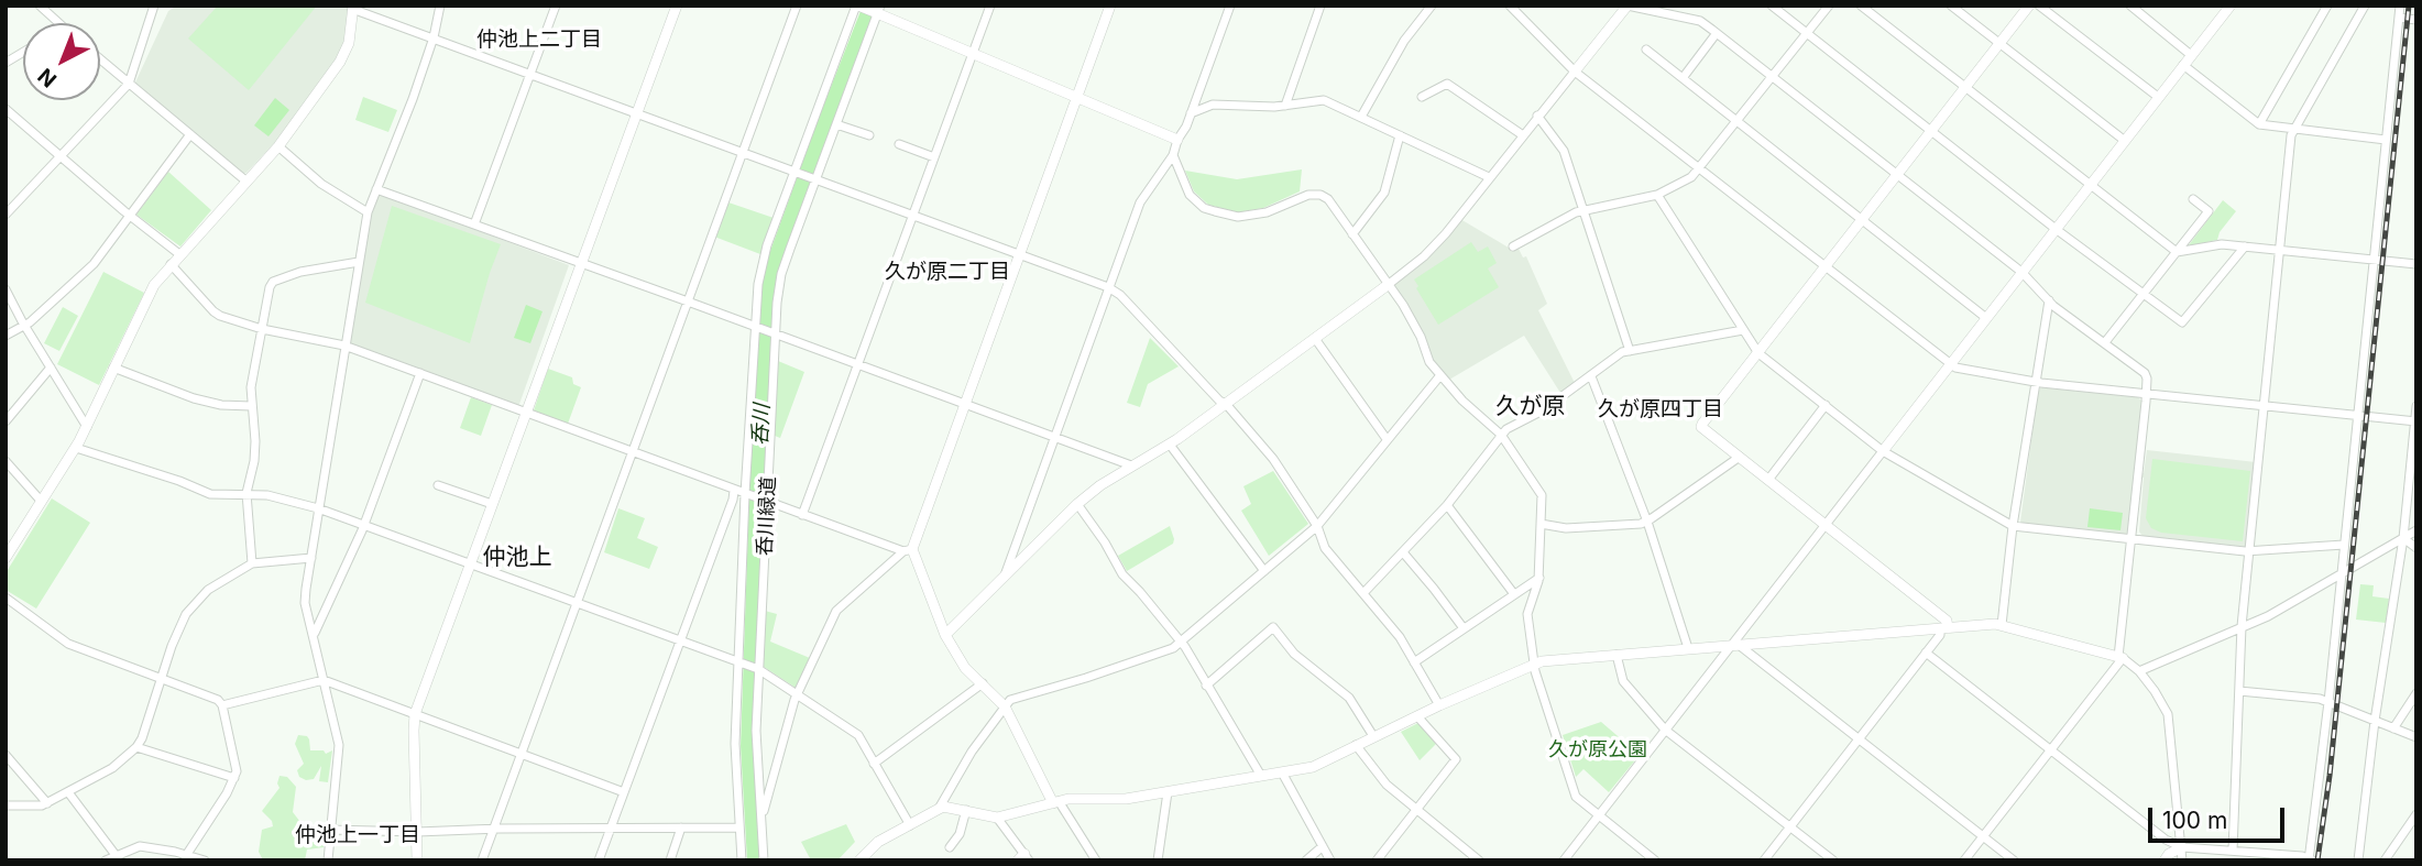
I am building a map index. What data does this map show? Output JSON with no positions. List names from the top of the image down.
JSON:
{
  "streets": {
    "street": ["呑川緑道"]
  },
  "districts": [
    "仲池上二丁目",
    "久が原二丁目",
    "久が原",
    "久が原四丁目",
    "仲池上",
    "仲池上一丁目"
  ],
  "water": ["呑川"],
  "parks": ["久が原公園"],
  "scale_bar": "100 m",
  "north": "bottom left"
}
